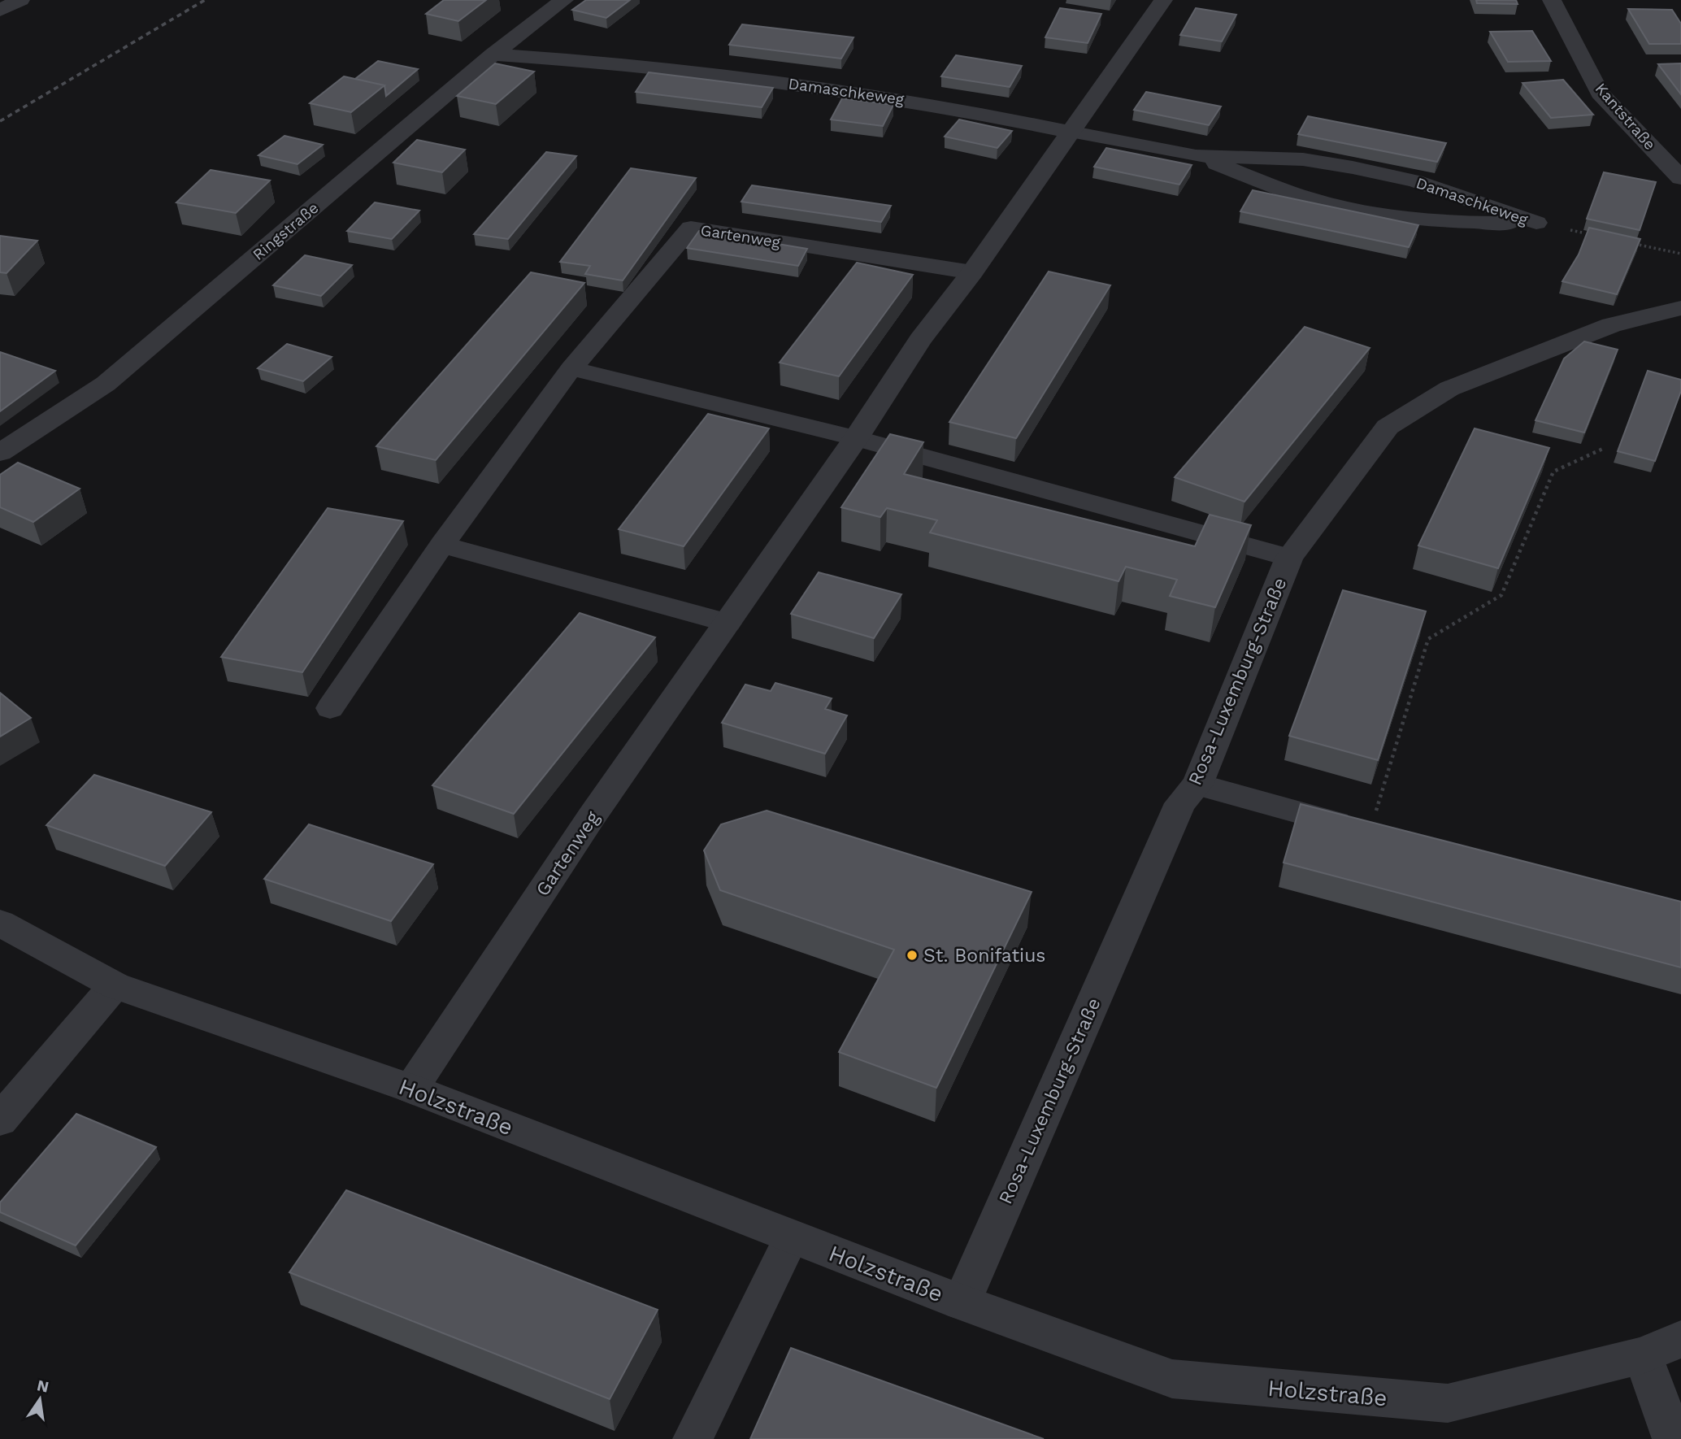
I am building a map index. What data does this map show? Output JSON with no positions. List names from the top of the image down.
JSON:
{
  "streets": {
    "street": [
      "Damaschkeweg",
      "Kantstraße",
      "Ringstraße",
      "Gartenweg",
      "Rosa-Luxemburg-Straße",
      "Holzstraße"
    ]
  },
  "crossings": [
    ["Damaschkeweg", "Ringstraße"],
    ["Damaschkeweg", "Gartenweg"],
    ["Gartenweg", "Holzstraße"],
    ["Rosa-Luxemburg-Straße", "Holzstraße"]
  ],
  "places": ["St. Bonifatius"],
  "north": "top"
}
